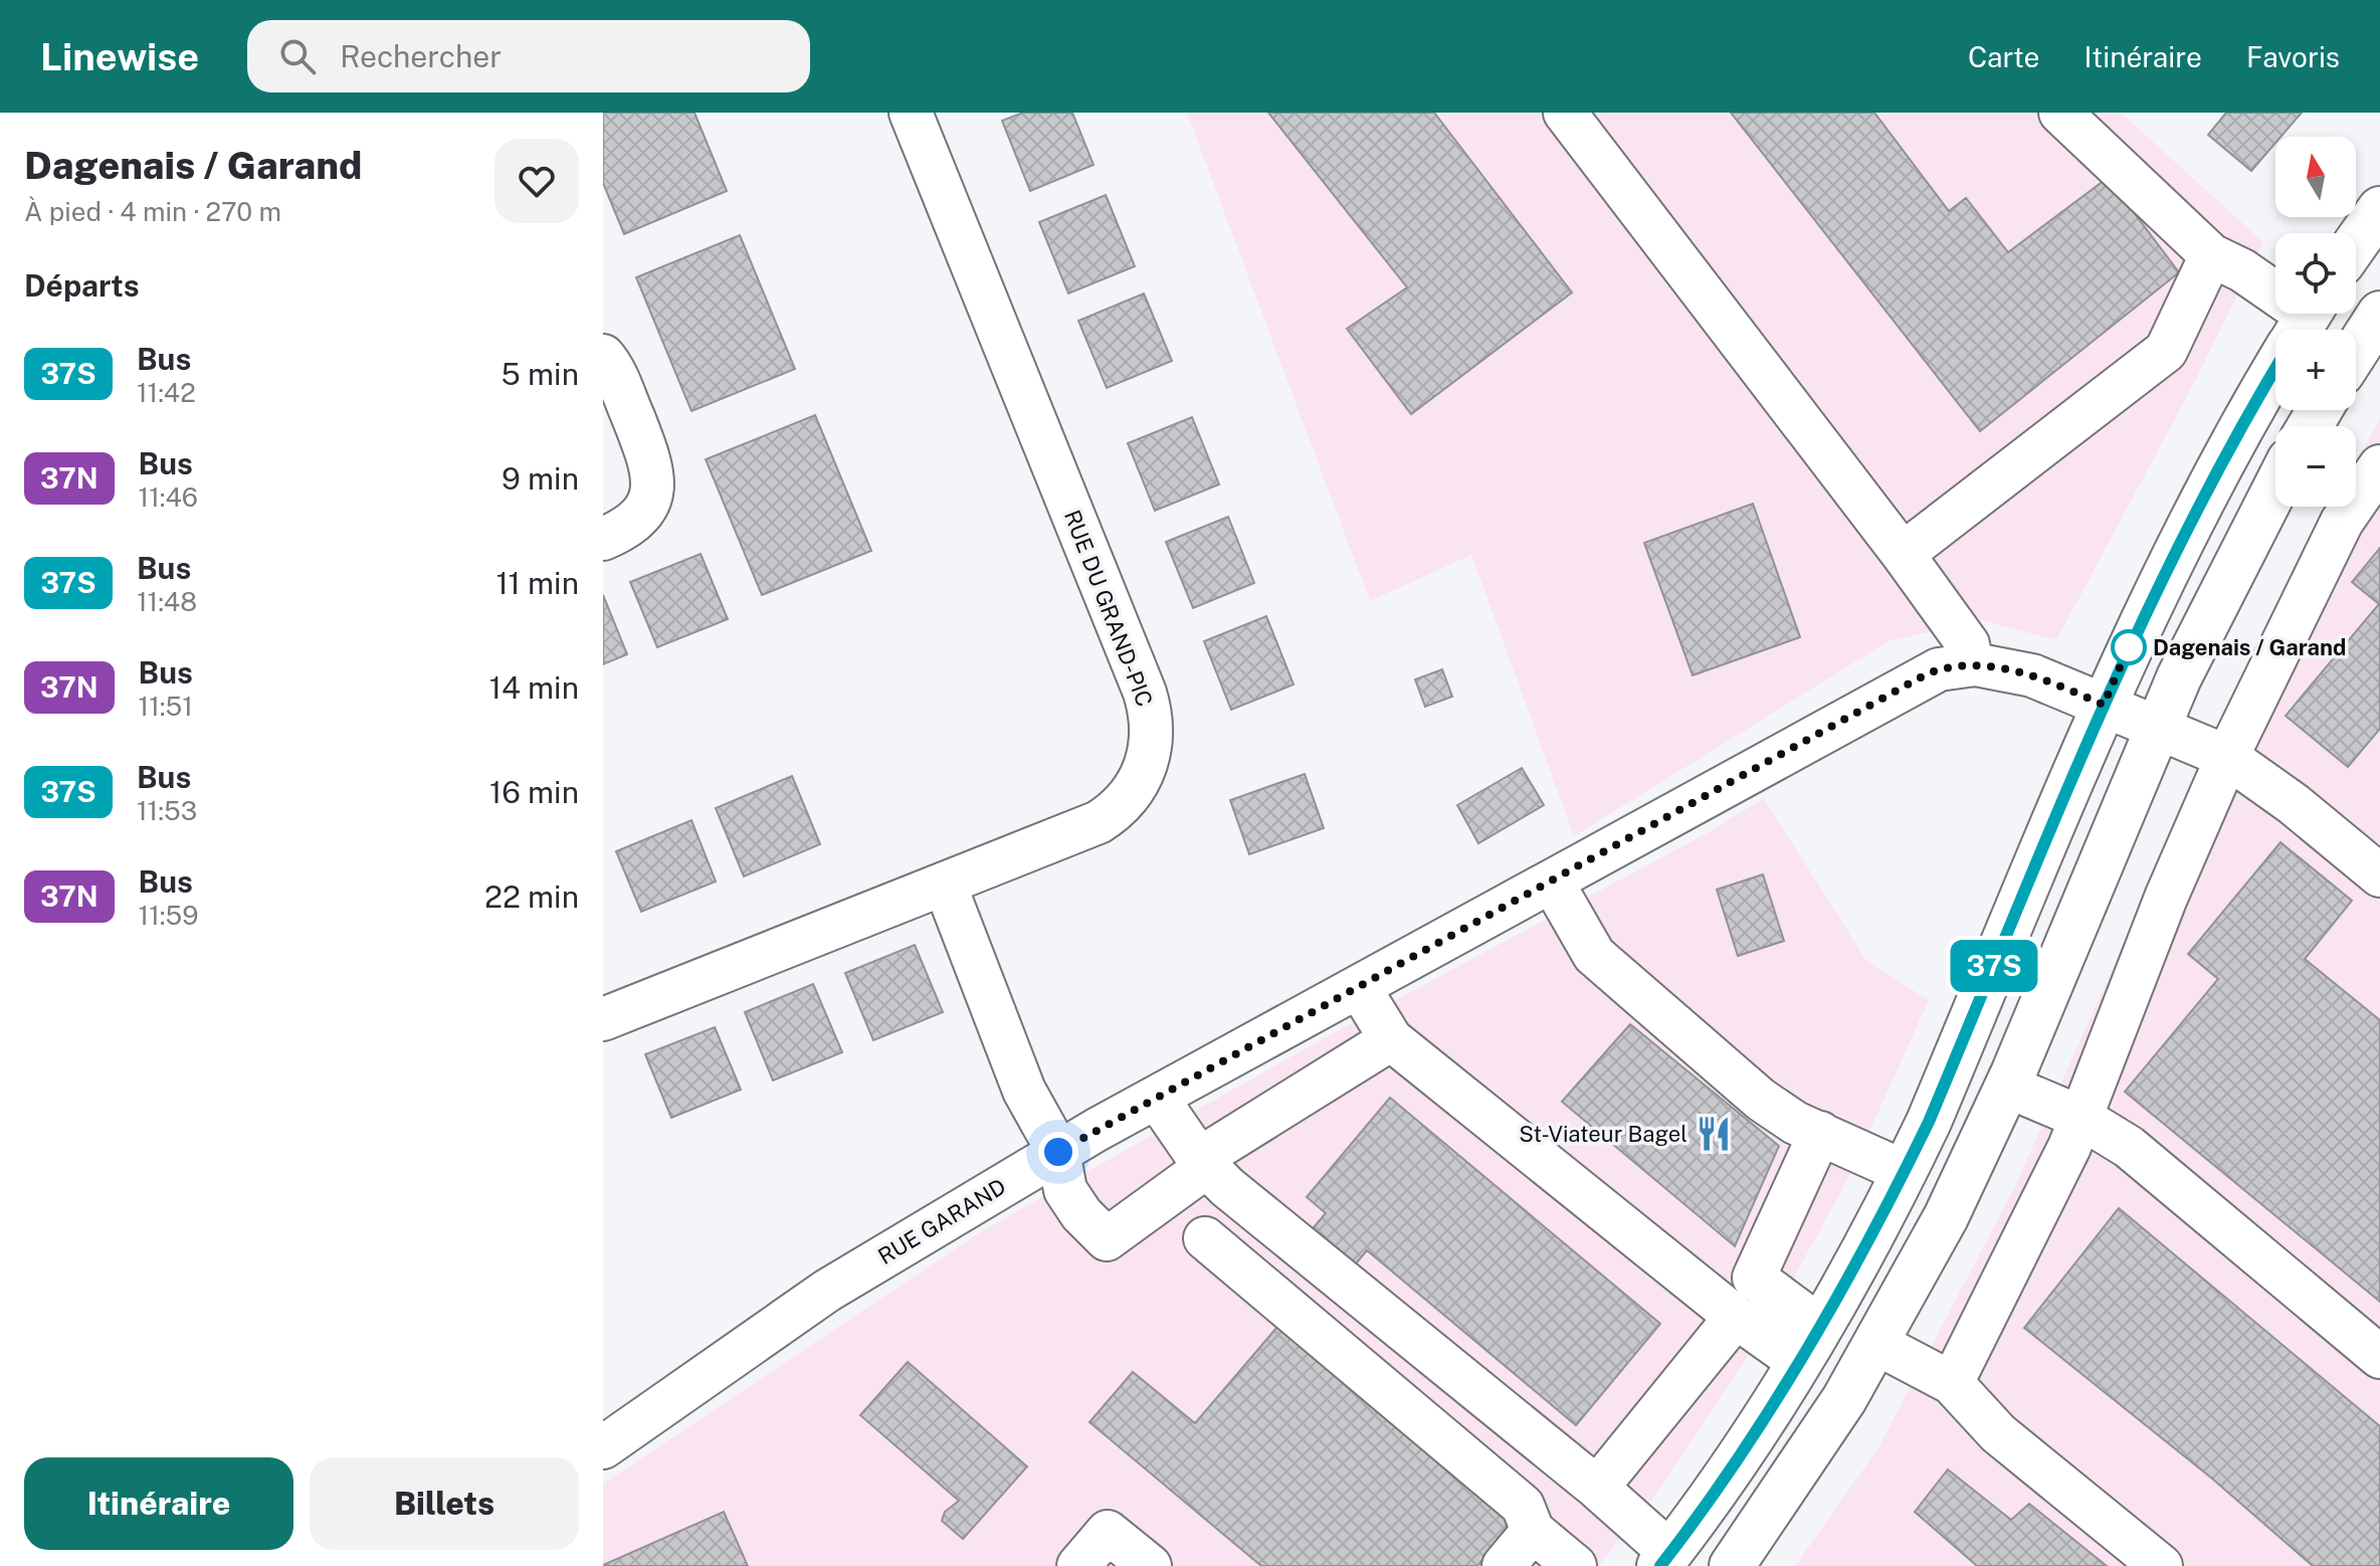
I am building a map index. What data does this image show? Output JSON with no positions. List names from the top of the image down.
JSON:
{
  "streets": {
    "street": ["RUE DU GRAND-PIC", "RUE GARAND"]
  },
  "places": {
    "other": ["Dagenais / Garand"],
    "restaurant": ["St-Viateur Bagel"]
  },
  "lines": ["bus line 37S"],
  "north": "top",
  "page": {
    "header": "Linewise",
    "search": "Rechercher",
    "nav": ["Carte", "Itinéraire", "Favoris"],
    "heading": [
      ["Dagenais / Garand", "À pied · 4 min · 270 m"],
      "Départs"
    ],
    "on_map": "37S",
    "map_buttons": ["+", "−"],
    "list": [
      {
        "mark": "37S",
        "name": "Bus",
        "note": "11:42",
        "value": "5 min"
      },
      {
        "mark": "37N",
        "name": "Bus",
        "note": "11:46",
        "value": "9 min"
      },
      {
        "mark": "37S",
        "name": "Bus",
        "note": "11:48",
        "value": "11 min"
      },
      {
        "mark": "37N",
        "name": "Bus",
        "note": "11:51",
        "value": "14 min"
      },
      {
        "mark": "37S",
        "name": "Bus",
        "note": "11:53",
        "value": "16 min"
      },
      {
        "mark": "37N",
        "name": "Bus",
        "note": "11:59",
        "value": "22 min"
      }
    ],
    "buttons": ["Itinéraire", "Billets"]
  }
}
